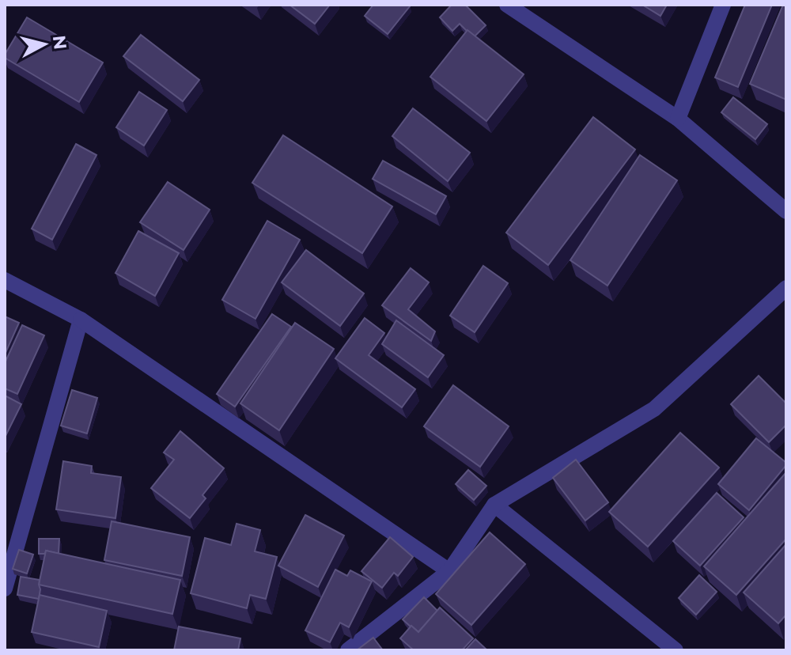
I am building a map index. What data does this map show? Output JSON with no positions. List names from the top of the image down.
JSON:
{
  "north": "right"
}
